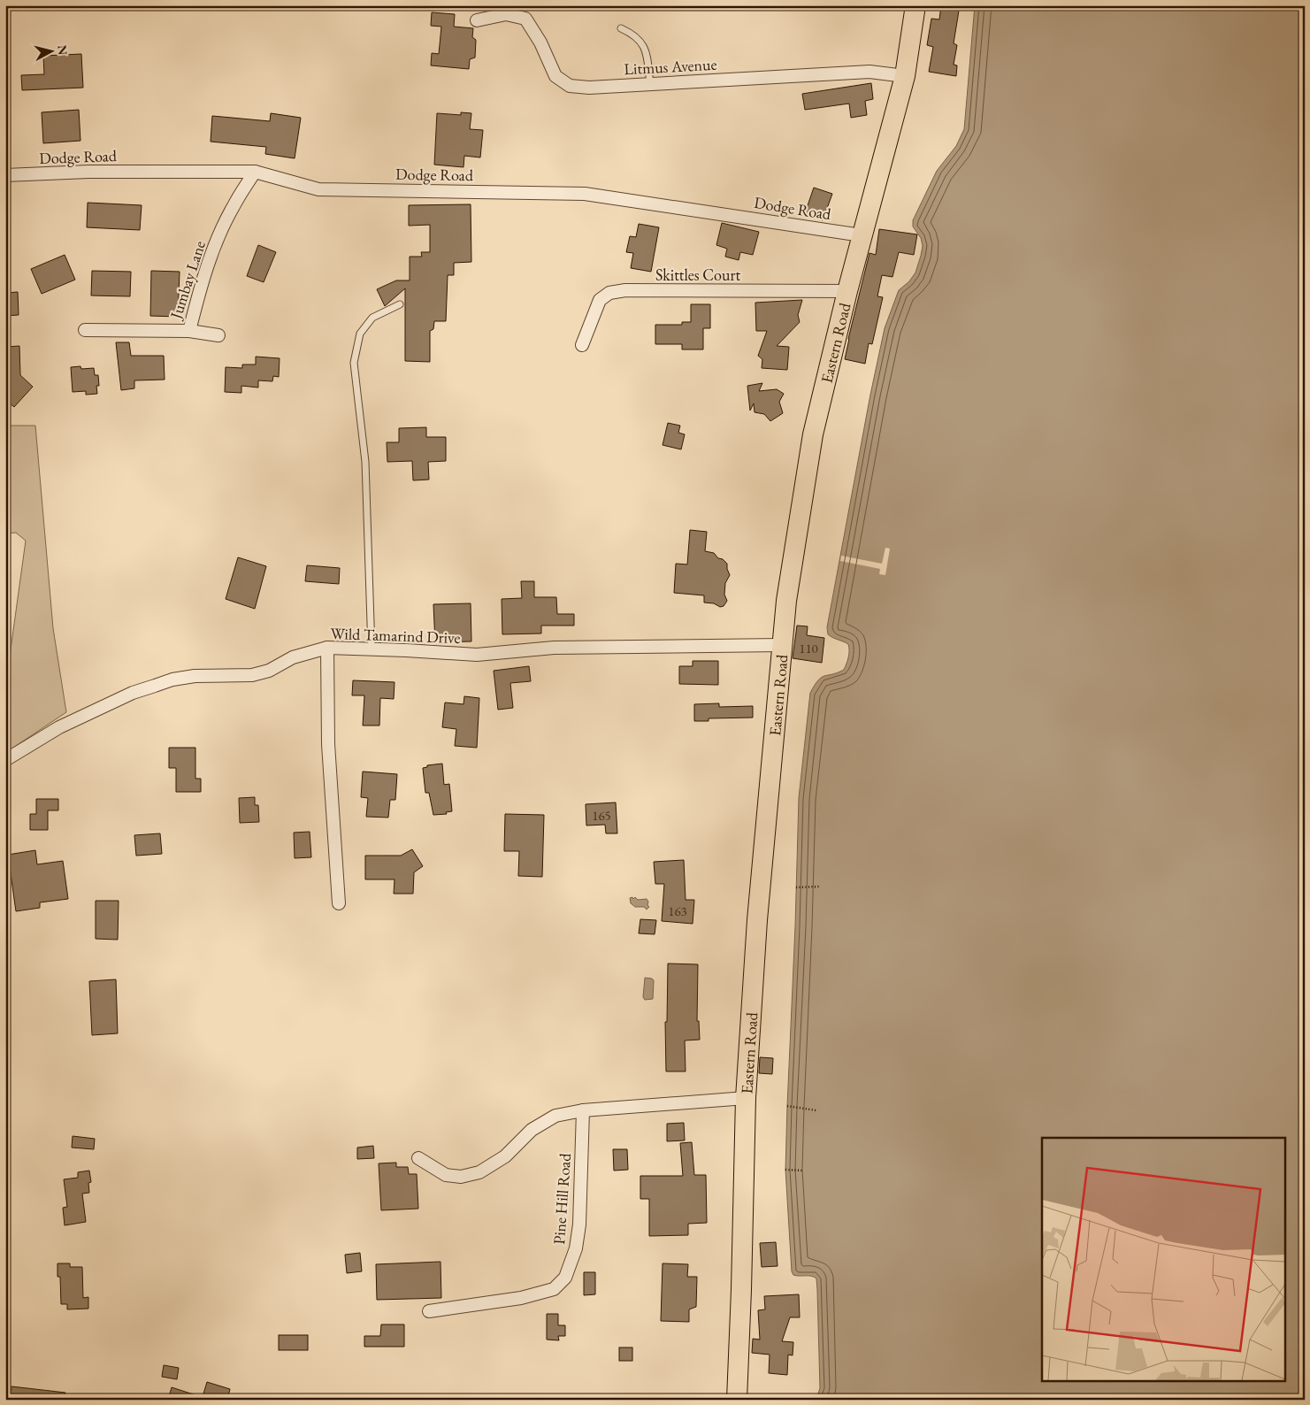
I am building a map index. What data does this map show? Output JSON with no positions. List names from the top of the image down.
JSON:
{
  "streets": {
    "highway": ["Eastern Road"],
    "street": [
      "Litmus Avenue",
      "Dodge Road",
      "Skittles Court",
      "Jumbay Lane",
      "Wild Tamarind Drive",
      "Pine Hill Road"
    ]
  },
  "crossings": [
    ["Litmus Avenue", "Eastern Road"],
    ["Dodge Road", "Jumbay Lane"],
    ["Dodge Road", "Eastern Road"],
    ["Skittles Court", "Eastern Road"],
    ["Eastern Road", "Wild Tamarind Drive"]
  ],
  "house_numbers": ["110", "165", "163"],
  "north": "right"
}
